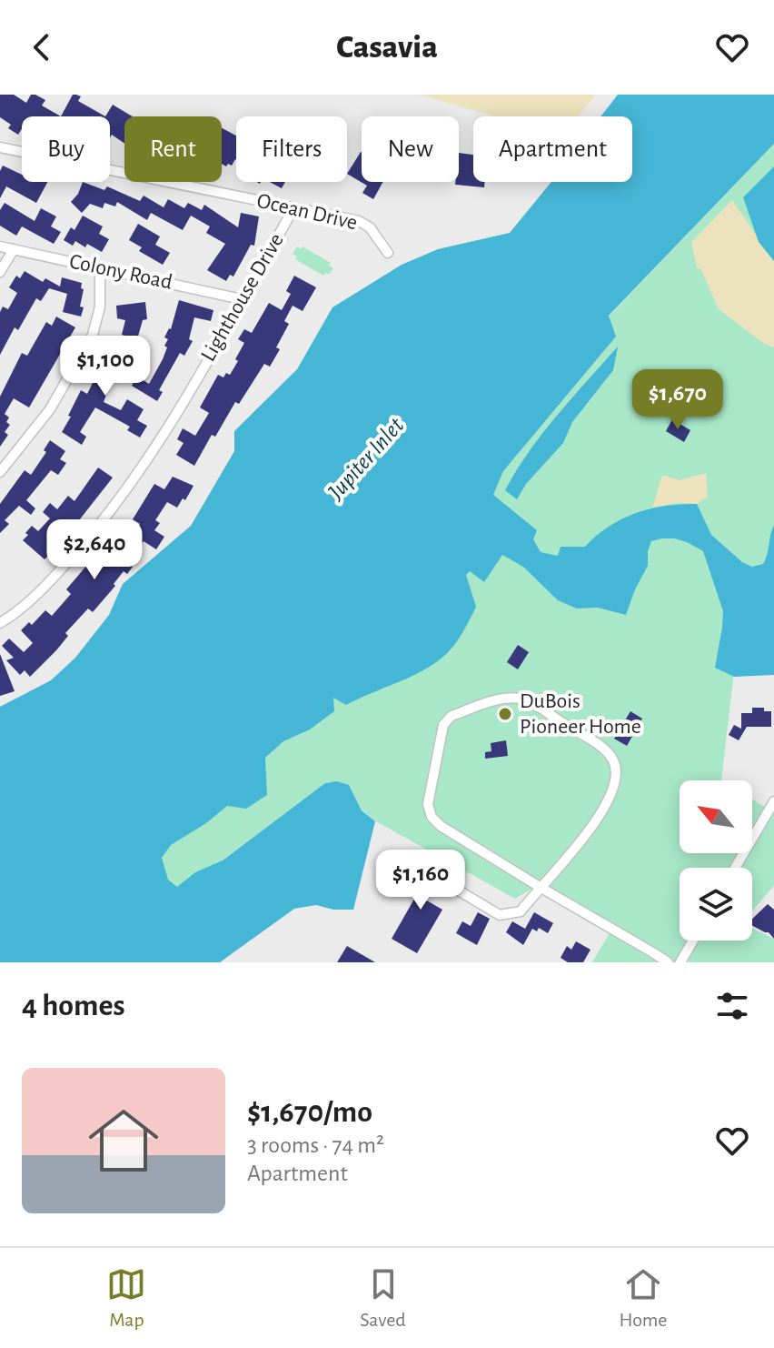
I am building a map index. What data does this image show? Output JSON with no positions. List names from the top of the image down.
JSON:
{
  "streets": {
    "street": ["Ocean Drive", "Colony Road", "Lighthouse Drive"]
  },
  "crossings": [
    ["Ocean Drive", "Lighthouse Drive"],
    ["Colony Road", "Lighthouse Drive"]
  ],
  "water": ["Jupiter Inlet"],
  "places": ["DuBois Pioneer Home"],
  "north": "top left",
  "page": {
    "header": "Casavia",
    "chip": [
      "Buy",
      "Rent",
      "Filters",
      "New",
      "Apartment"
    ],
    "price": [
      "$1,100",
      "$1,670",
      "$2,640",
      "$1,160"
    ],
    "heading": "4 homes",
    "list": [
      {
        "name": "$1,670/mo",
        "note": "3 rooms · 74 m² · Apartment"
      }
    ],
    "tabs": ["Map", "Saved", "Home"]
  }
}
